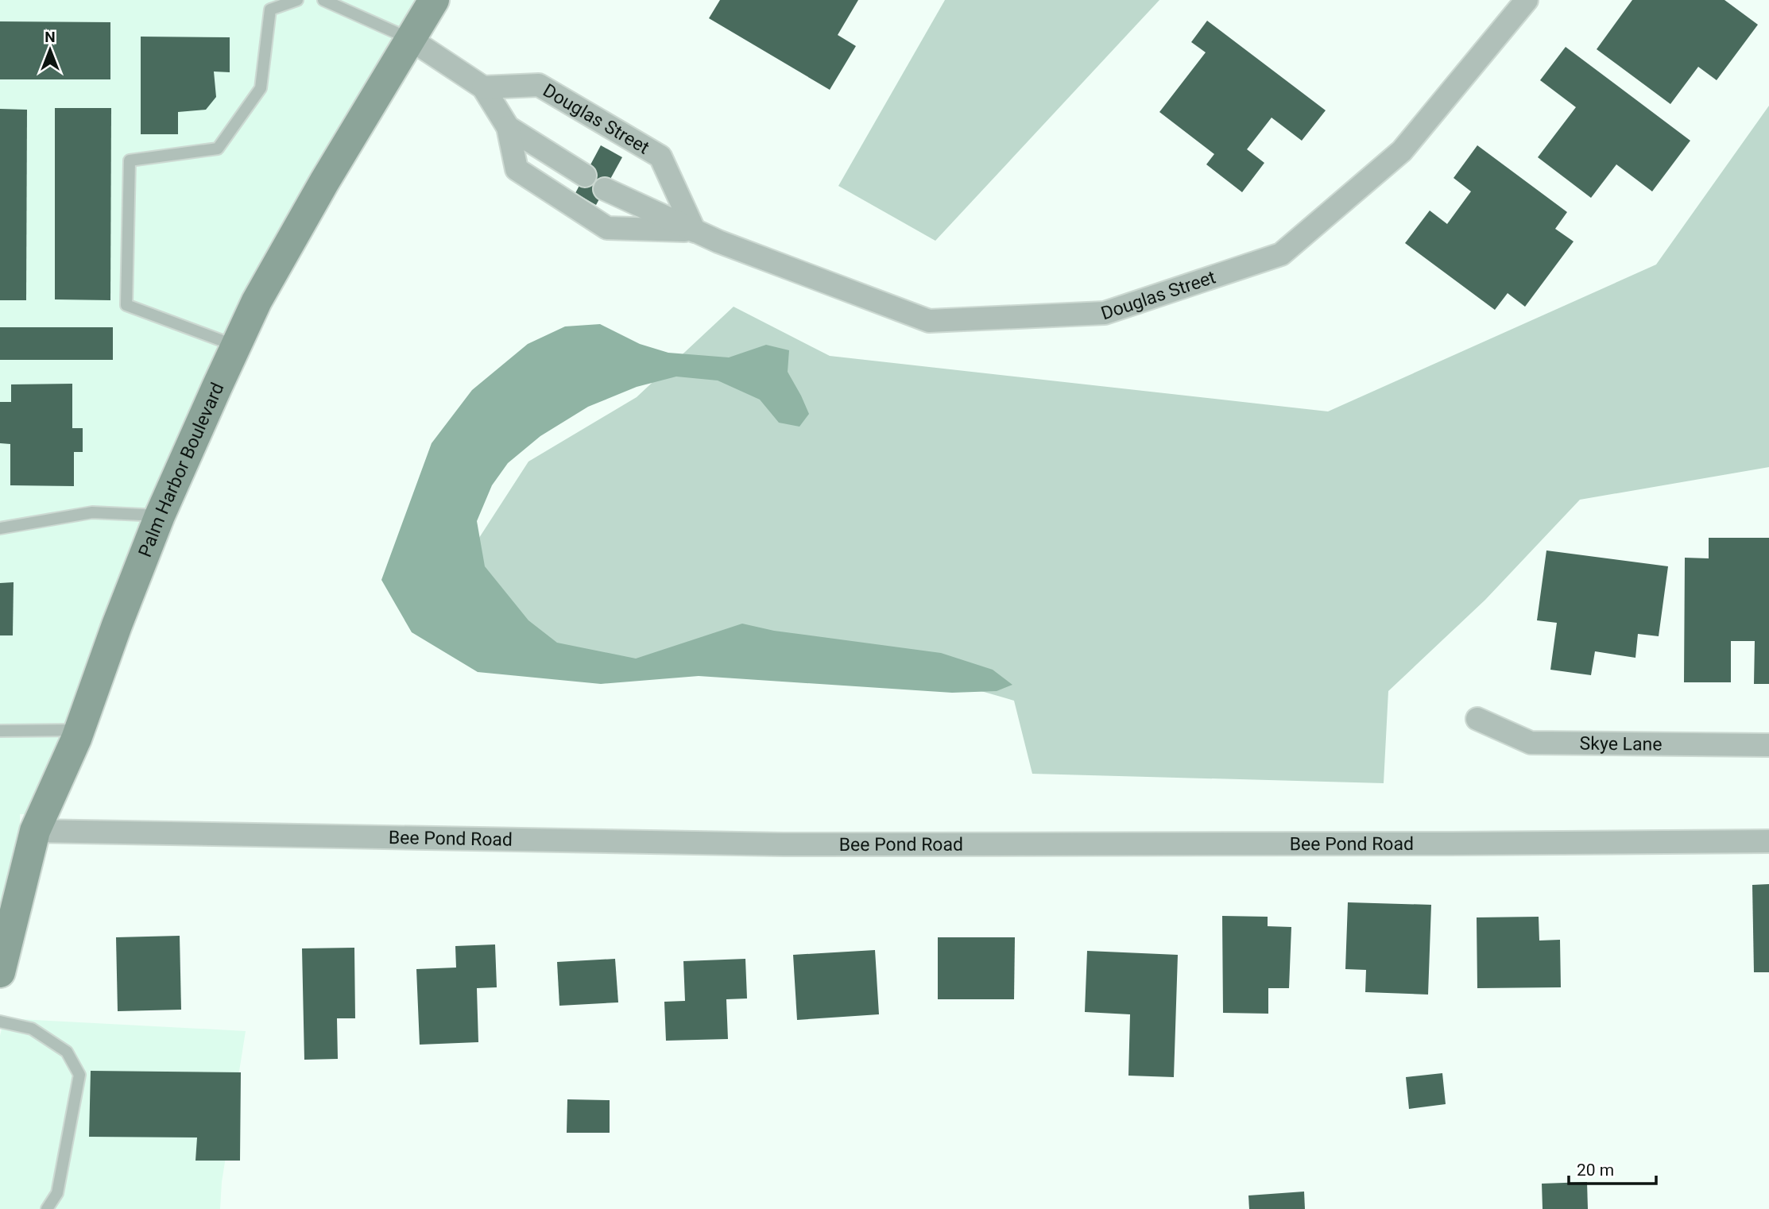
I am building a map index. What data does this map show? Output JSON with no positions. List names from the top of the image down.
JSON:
{
  "streets": {
    "main road": ["Palm Harbor Boulevard"],
    "street": ["Douglas Street", "Skye Lane", "Bee Pond Road"]
  },
  "crossings": [
    ["Palm Harbor Boulevard", "Bee Pond Road"]
  ],
  "scale_bar": "20 m",
  "north": "top"
}
